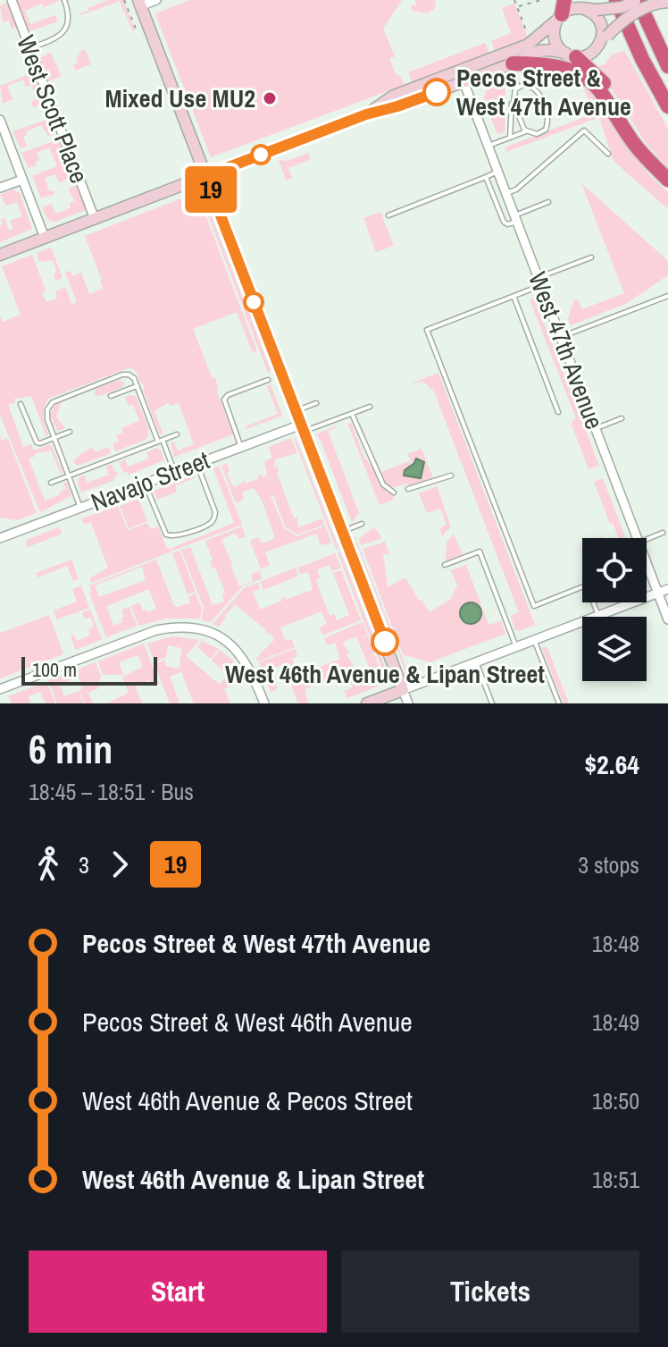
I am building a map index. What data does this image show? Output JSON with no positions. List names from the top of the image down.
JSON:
{
  "streets": {
    "street": ["West Scott Place", "West 47th Avenue", "Navajo Street"]
  },
  "places": ["Pecos Street & West 47th Avenue", "Mixed Use MU2", "West 46th Avenue & Lipan Street"],
  "lines": ["bus line 19"],
  "scale_bar": "100 m",
  "page": {
    "on_map": "19",
    "scale": "100 m",
    "heading": ["6 min", "18:45 – 18:51 · Bus", "$2.64"],
    "legs": ["3", "19", "3 stops"],
    "list": [
      {
        "name": "Pecos Street & West 47th Avenue",
        "value": "18:48"
      },
      {
        "name": "Pecos Street & West 46th Avenue",
        "value": "18:49"
      },
      {
        "name": "West 46th Avenue & Pecos Street",
        "value": "18:50"
      },
      {
        "name": "West 46th Avenue & Lipan Street",
        "value": "18:51"
      }
    ],
    "buttons": ["Start", "Tickets"]
  }
}
